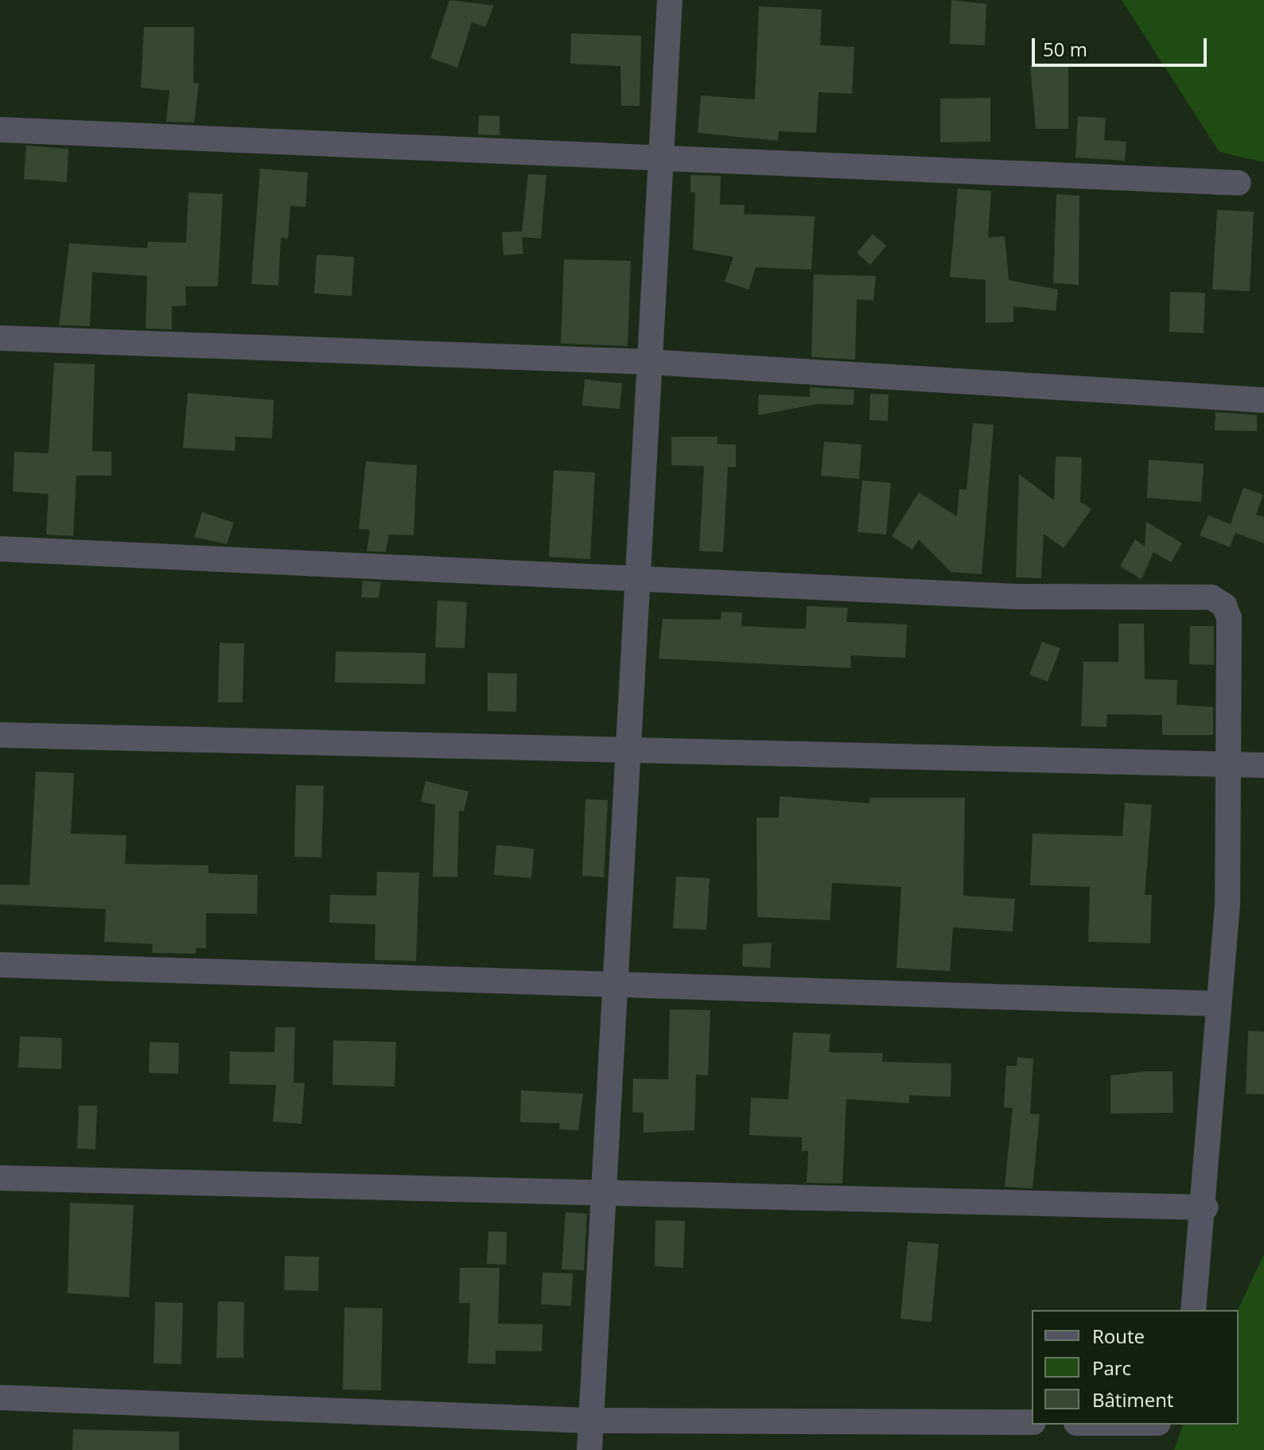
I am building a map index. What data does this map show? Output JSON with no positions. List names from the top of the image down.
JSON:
{
  "legend": ["Route", "Parc", "Bâtiment"],
  "scale_bar": "50 m"
}
